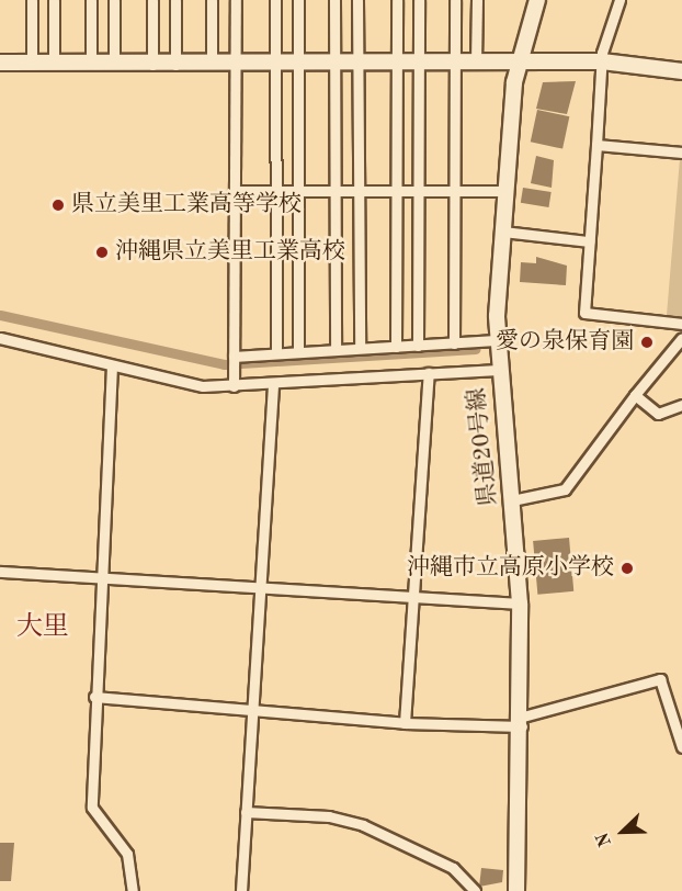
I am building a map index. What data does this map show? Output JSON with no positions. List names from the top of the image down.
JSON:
{
  "streets": {
    "main road": ["県道20号線"]
  },
  "districts": ["大里"],
  "places": [
    "県立美里工業高等学校",
    "沖縄県立美里工業高校",
    "愛の泉保育園",
    "沖縄市立高原小学校"
  ],
  "north": "bottom left"
}
